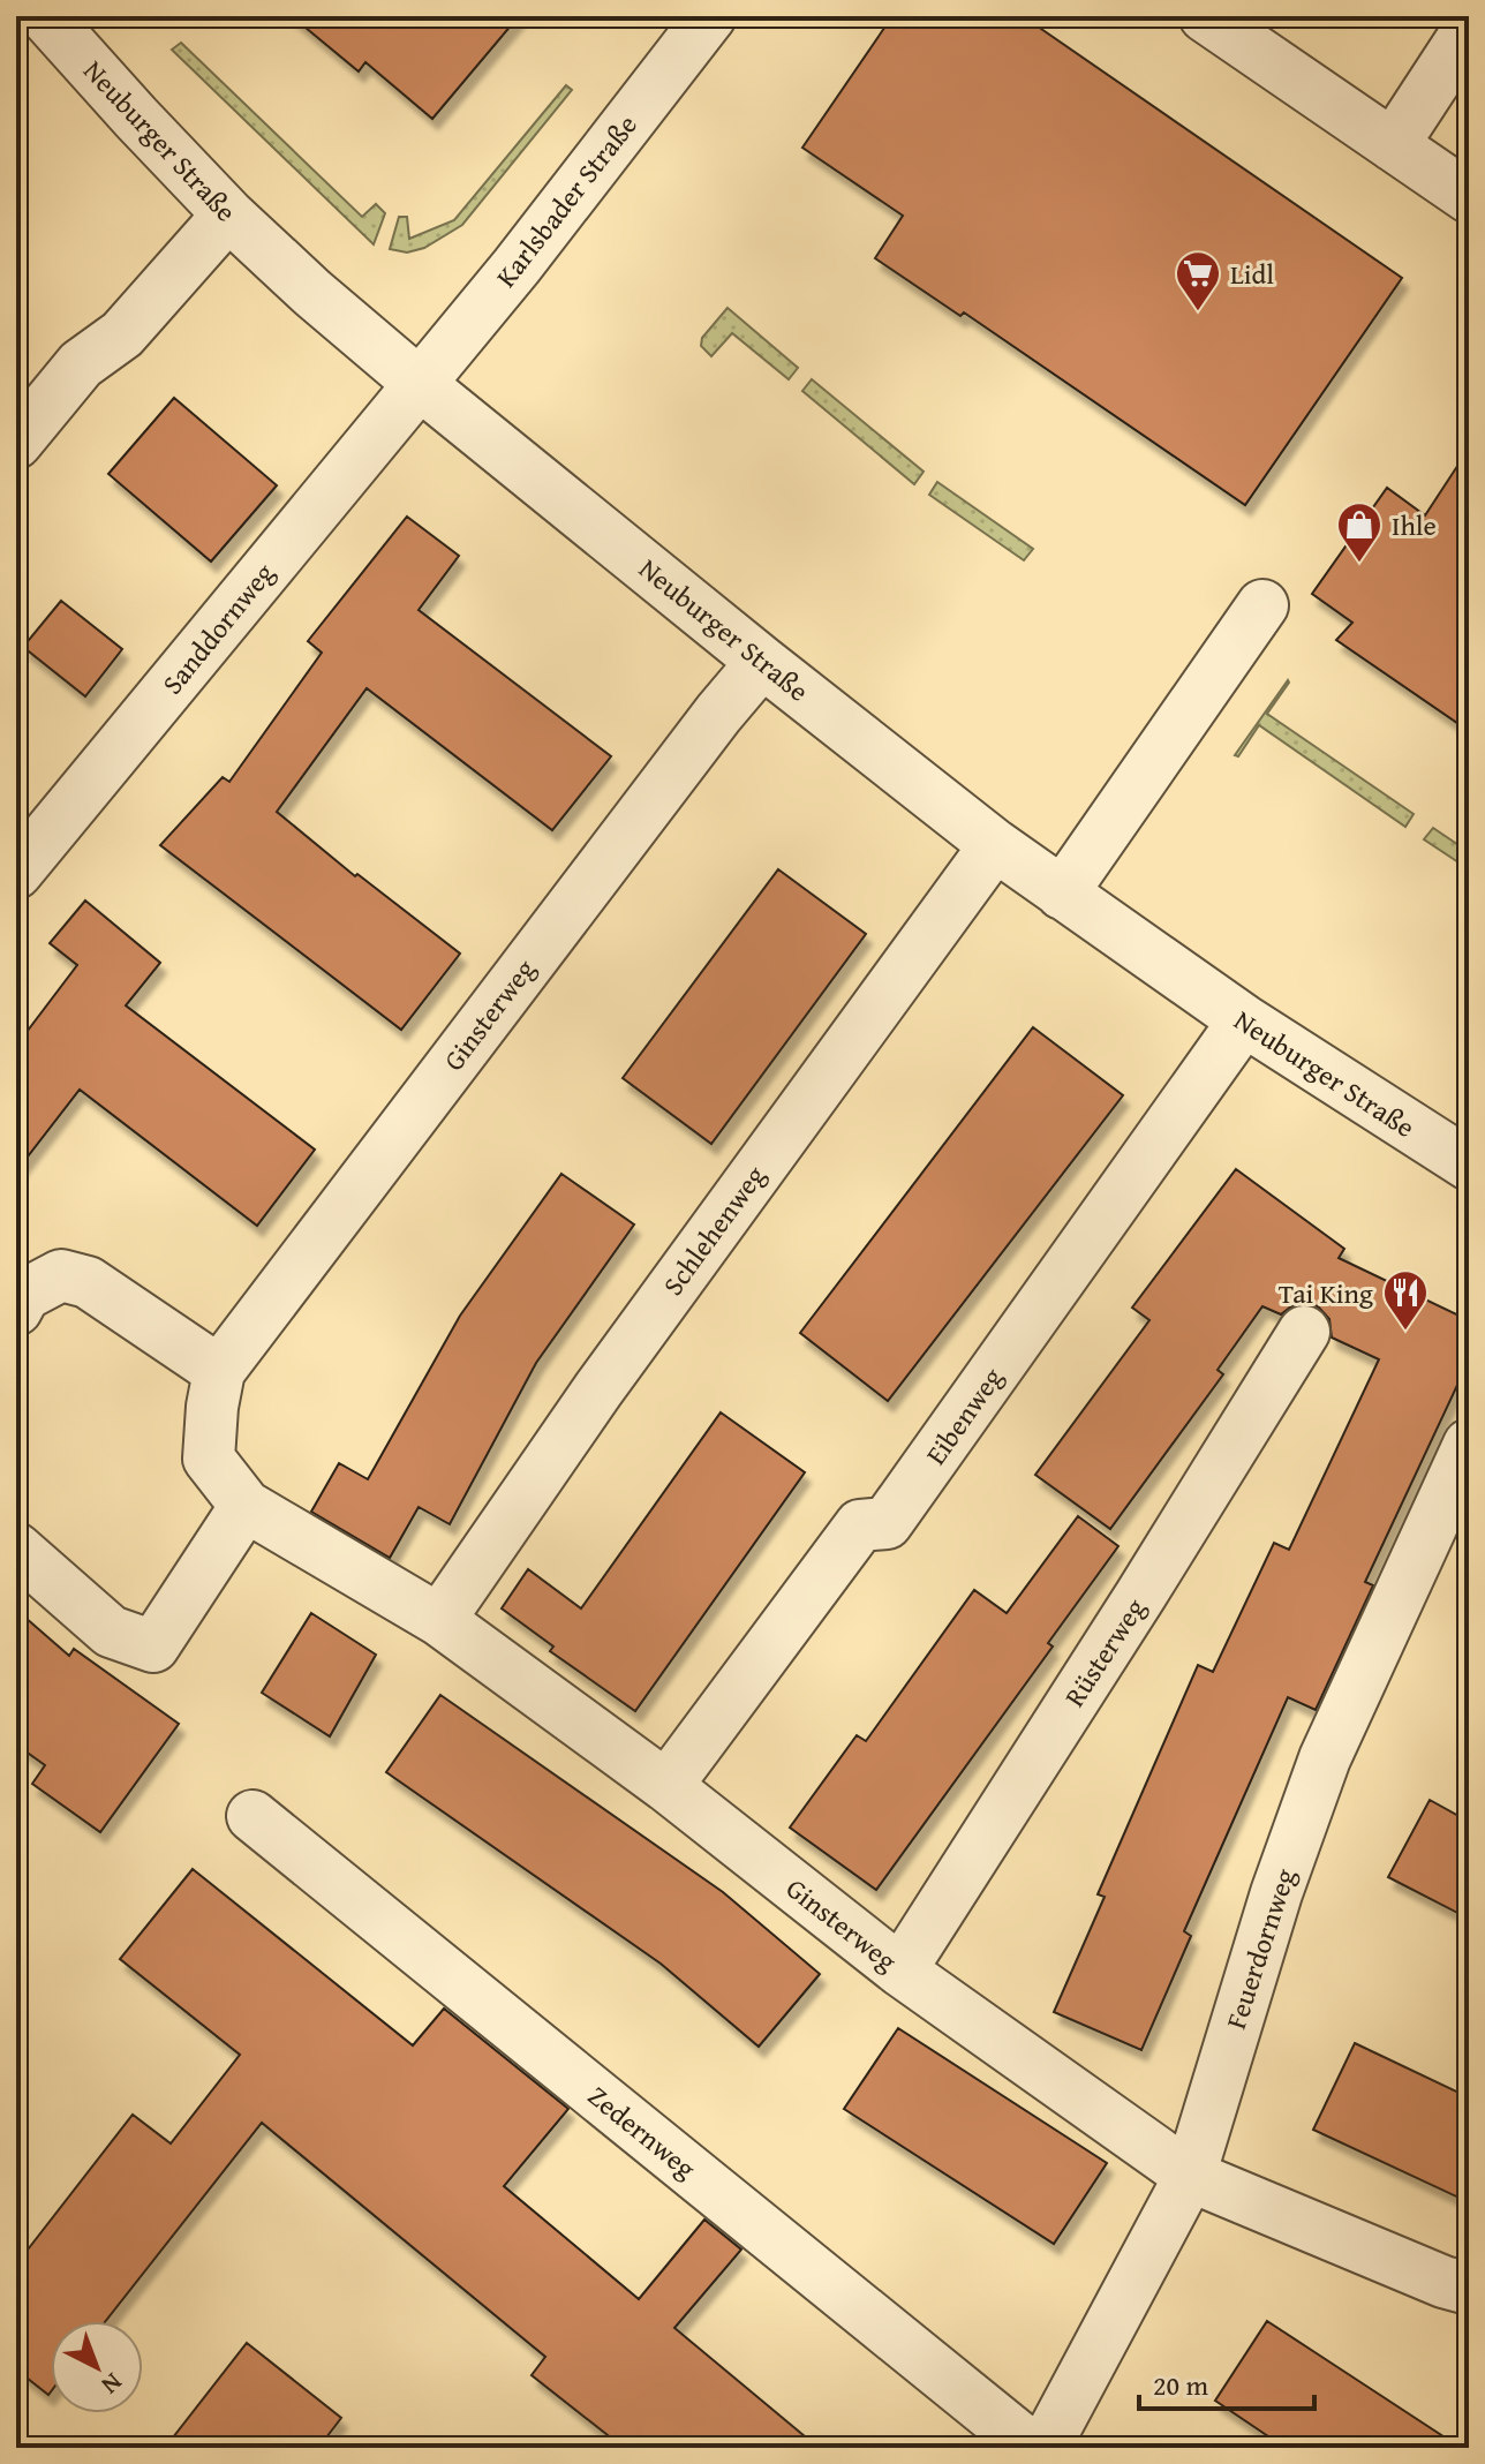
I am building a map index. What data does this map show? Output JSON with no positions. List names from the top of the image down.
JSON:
{
  "streets": {
    "street": [
      "Neuburger Straße",
      "Karlsbader Straße",
      "Sanddornweg",
      "Ginsterweg",
      "Schlehenweg",
      "Eibenweg",
      "Rüsterweg",
      "Feuerdornweg",
      "Zedernweg"
    ]
  },
  "crossings": [
    ["Neuburger Straße", "Karlsbader Straße"],
    ["Neuburger Straße", "Sanddornweg"],
    ["Neuburger Straße", "Ginsterweg"],
    ["Neuburger Straße", "Schlehenweg"],
    ["Neuburger Straße", "Eibenweg"],
    ["Karlsbader Straße", "Sanddornweg"],
    ["Ginsterweg", "Schlehenweg"],
    ["Ginsterweg", "Eibenweg"],
    ["Ginsterweg", "Rüsterweg"],
    ["Ginsterweg", "Feuerdornweg"]
  ],
  "places": {
    "supermarket": ["Lidl"],
    "shop": ["Ihle"],
    "restaurant": ["Tai King"]
  },
  "scale_bar": "20 m",
  "north": "bottom right"
}
